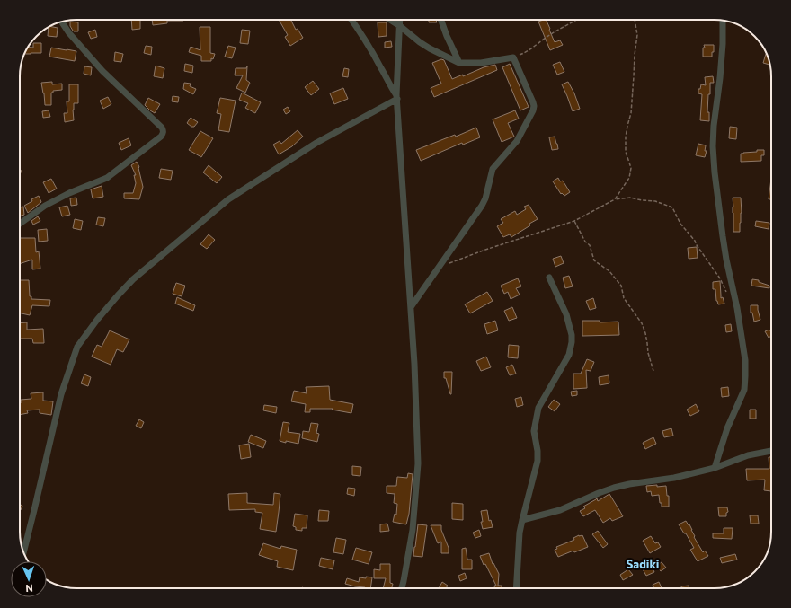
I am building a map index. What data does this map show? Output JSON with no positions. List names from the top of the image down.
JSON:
{
  "districts": ["Sadiki"],
  "north": "bottom"
}
